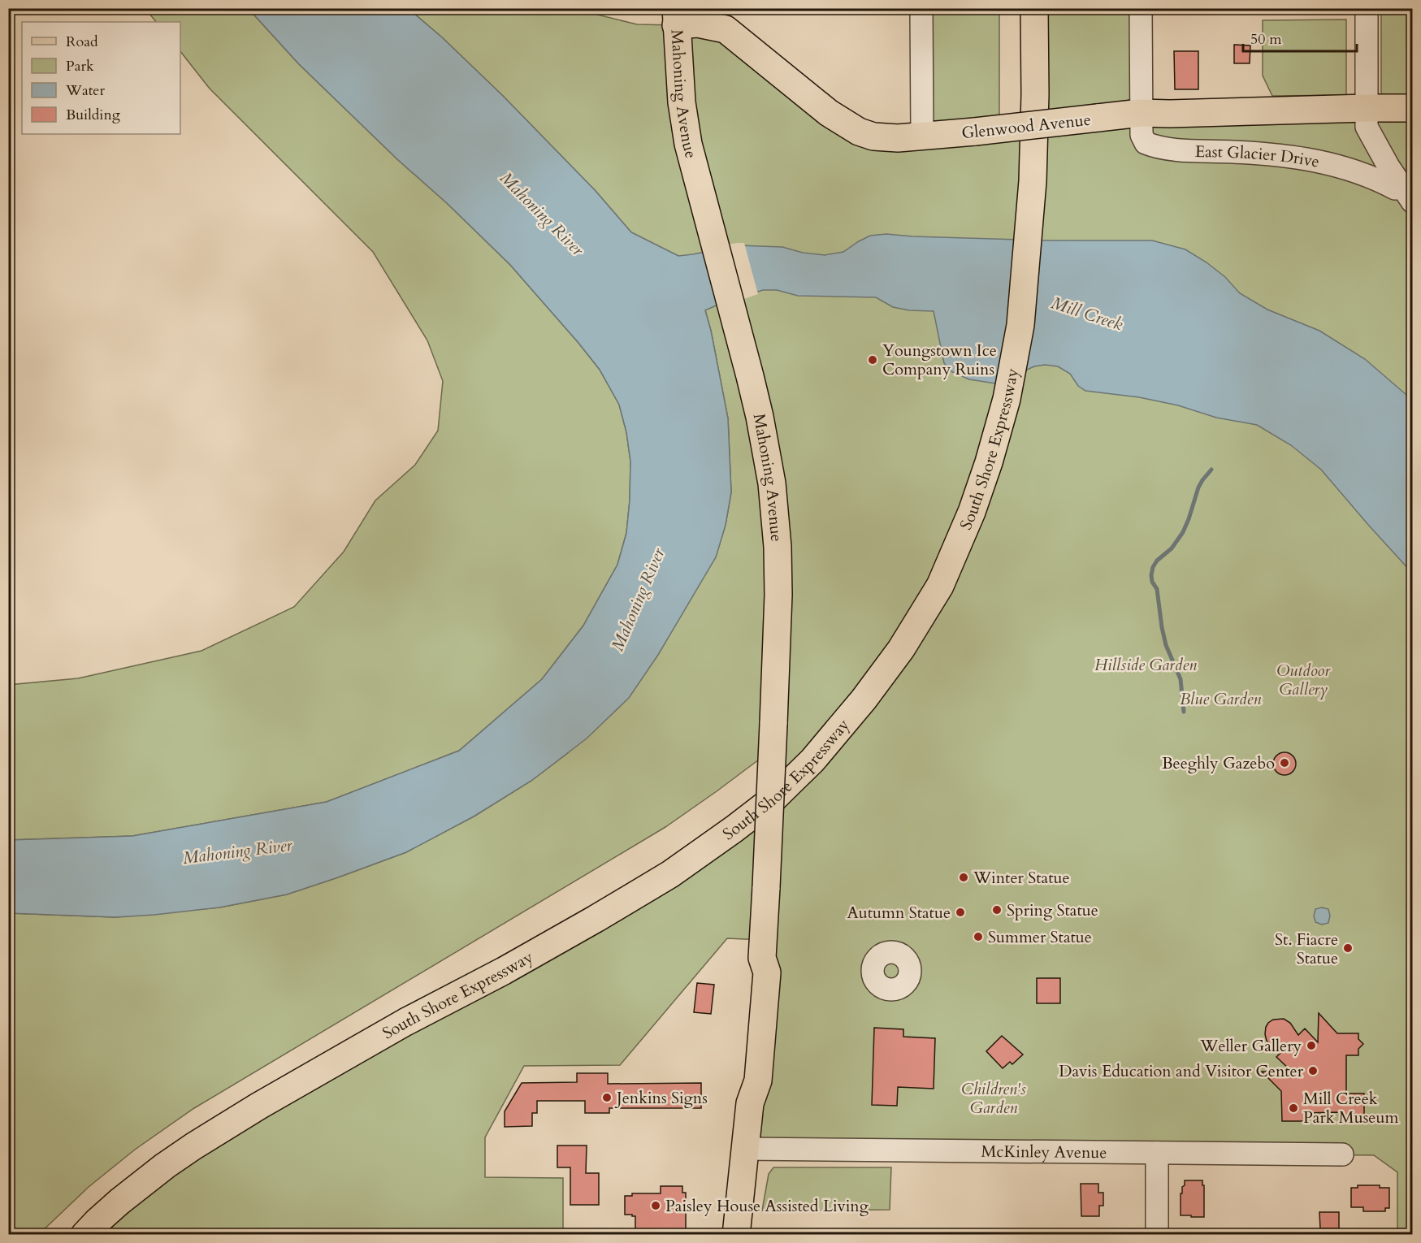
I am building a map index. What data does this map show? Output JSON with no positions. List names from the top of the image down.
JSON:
{
  "streets": {
    "main road": ["Mahoning Avenue", "Glenwood Avenue", "South Shore Expressway"],
    "street": ["East Glacier Drive", "McKinley Avenue"]
  },
  "crossings": [
    ["Mahoning Avenue", "Glenwood Avenue"],
    ["Mahoning Avenue", "McKinley Avenue"],
    ["Glenwood Avenue", "East Glacier Drive"]
  ],
  "water": ["Mahoning River", "Mill Creek"],
  "parks": [
    "Hillside Garden",
    "Outdoor Gallery",
    "Blue Garden",
    "Children's Garden"
  ],
  "places": [
    "Youngstown Ice Company Ruins",
    "Beeghly Gazebo",
    "Winter Statue",
    "Spring Statue",
    "Autumn Statue",
    "Summer Statue",
    "St. Fiacre Statue",
    "Weller Gallery",
    "Davis Education and Visitor Center",
    "Jenkins Signs",
    "Mill Creek Park Museum",
    "Paisley House Assisted Living"
  ],
  "legend": [
    "Road",
    "Park",
    "Water",
    "Building"
  ],
  "scale_bar": "50 m"
}
